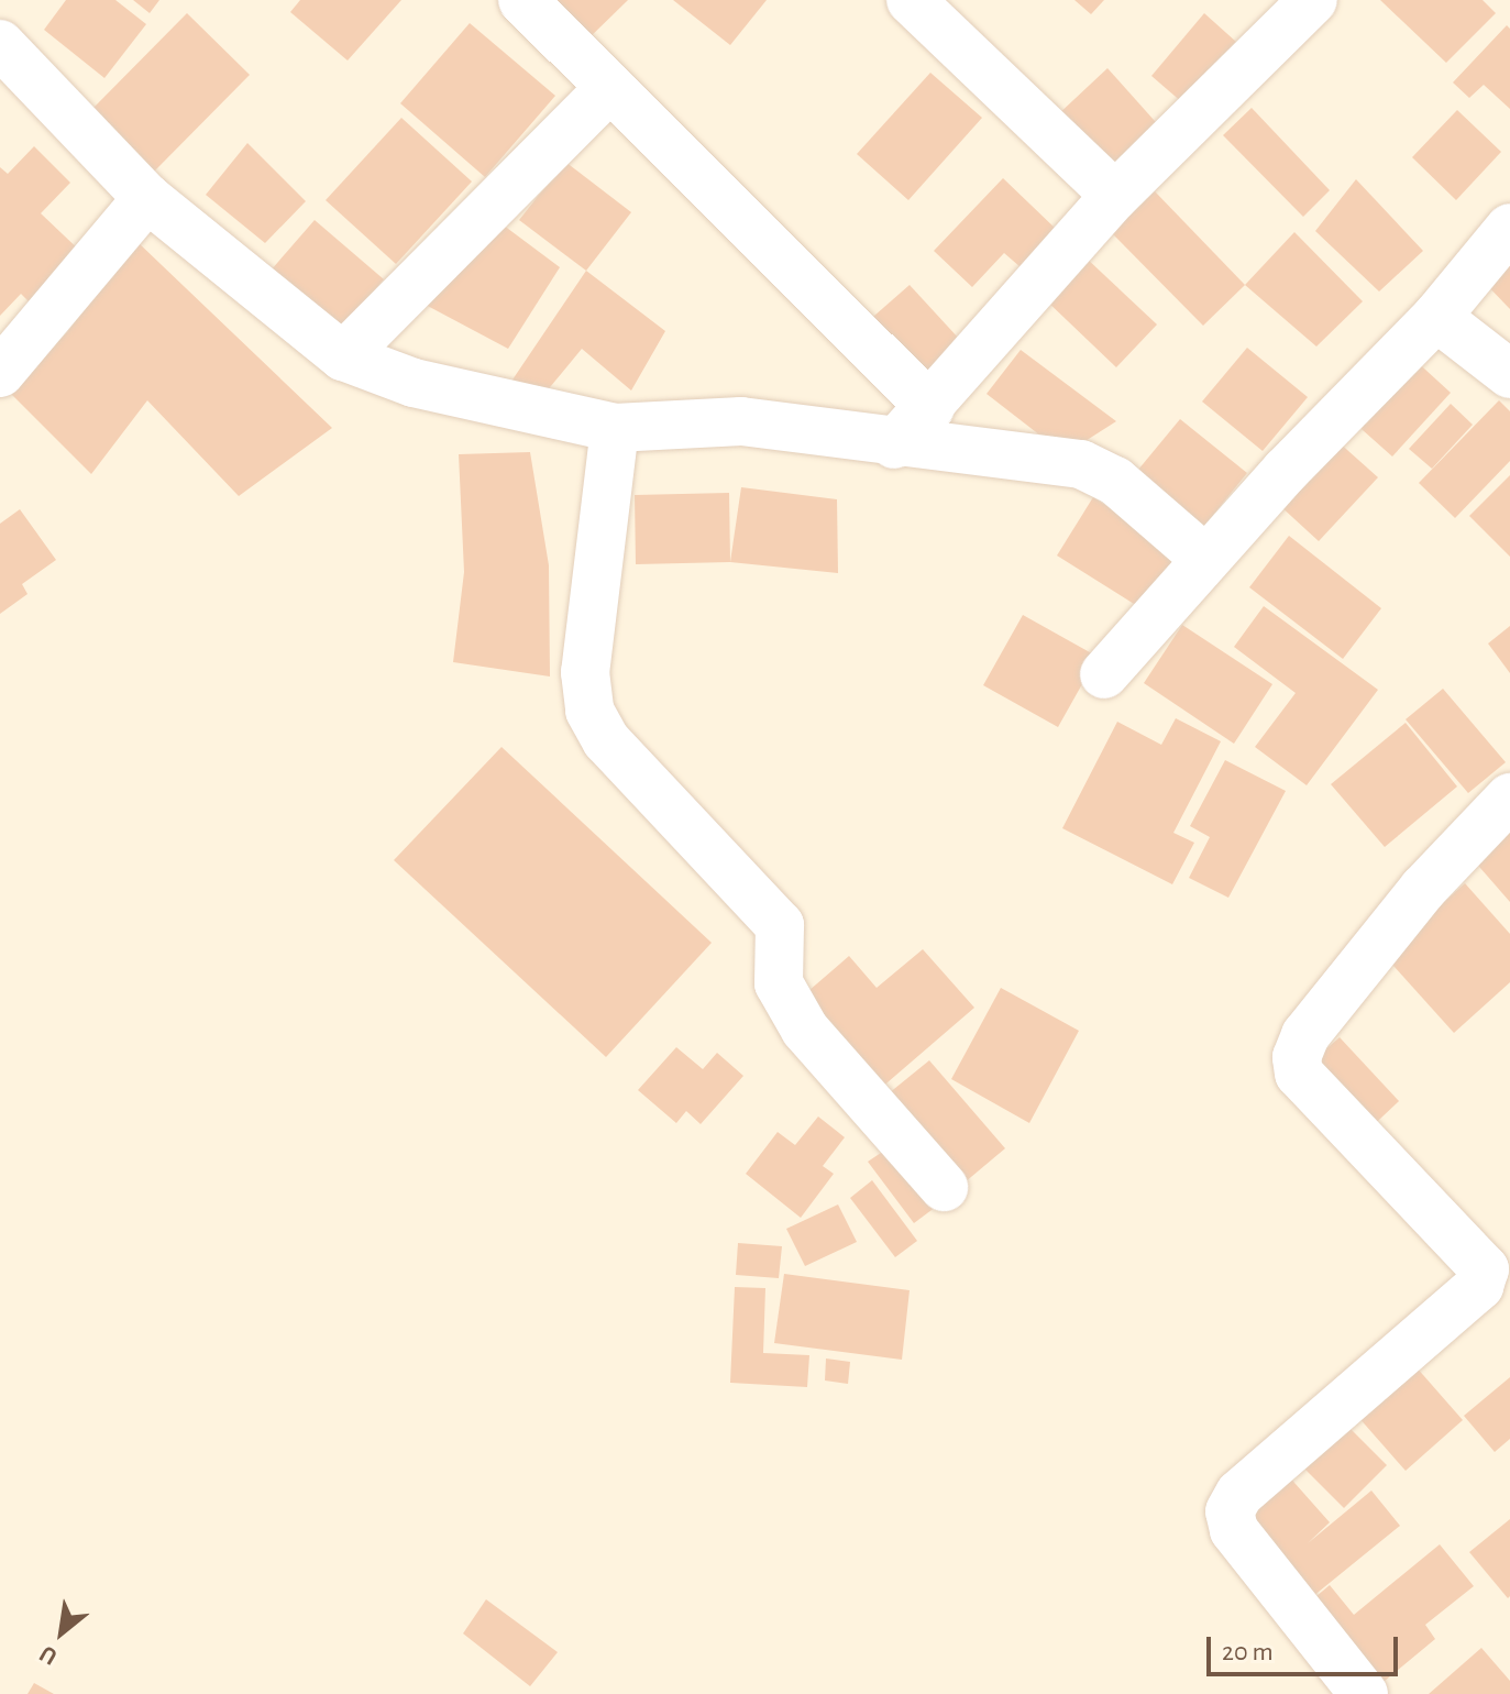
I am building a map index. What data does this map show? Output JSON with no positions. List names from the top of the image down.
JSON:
{
  "scale_bar": "20 m",
  "north": "bottom left"
}
